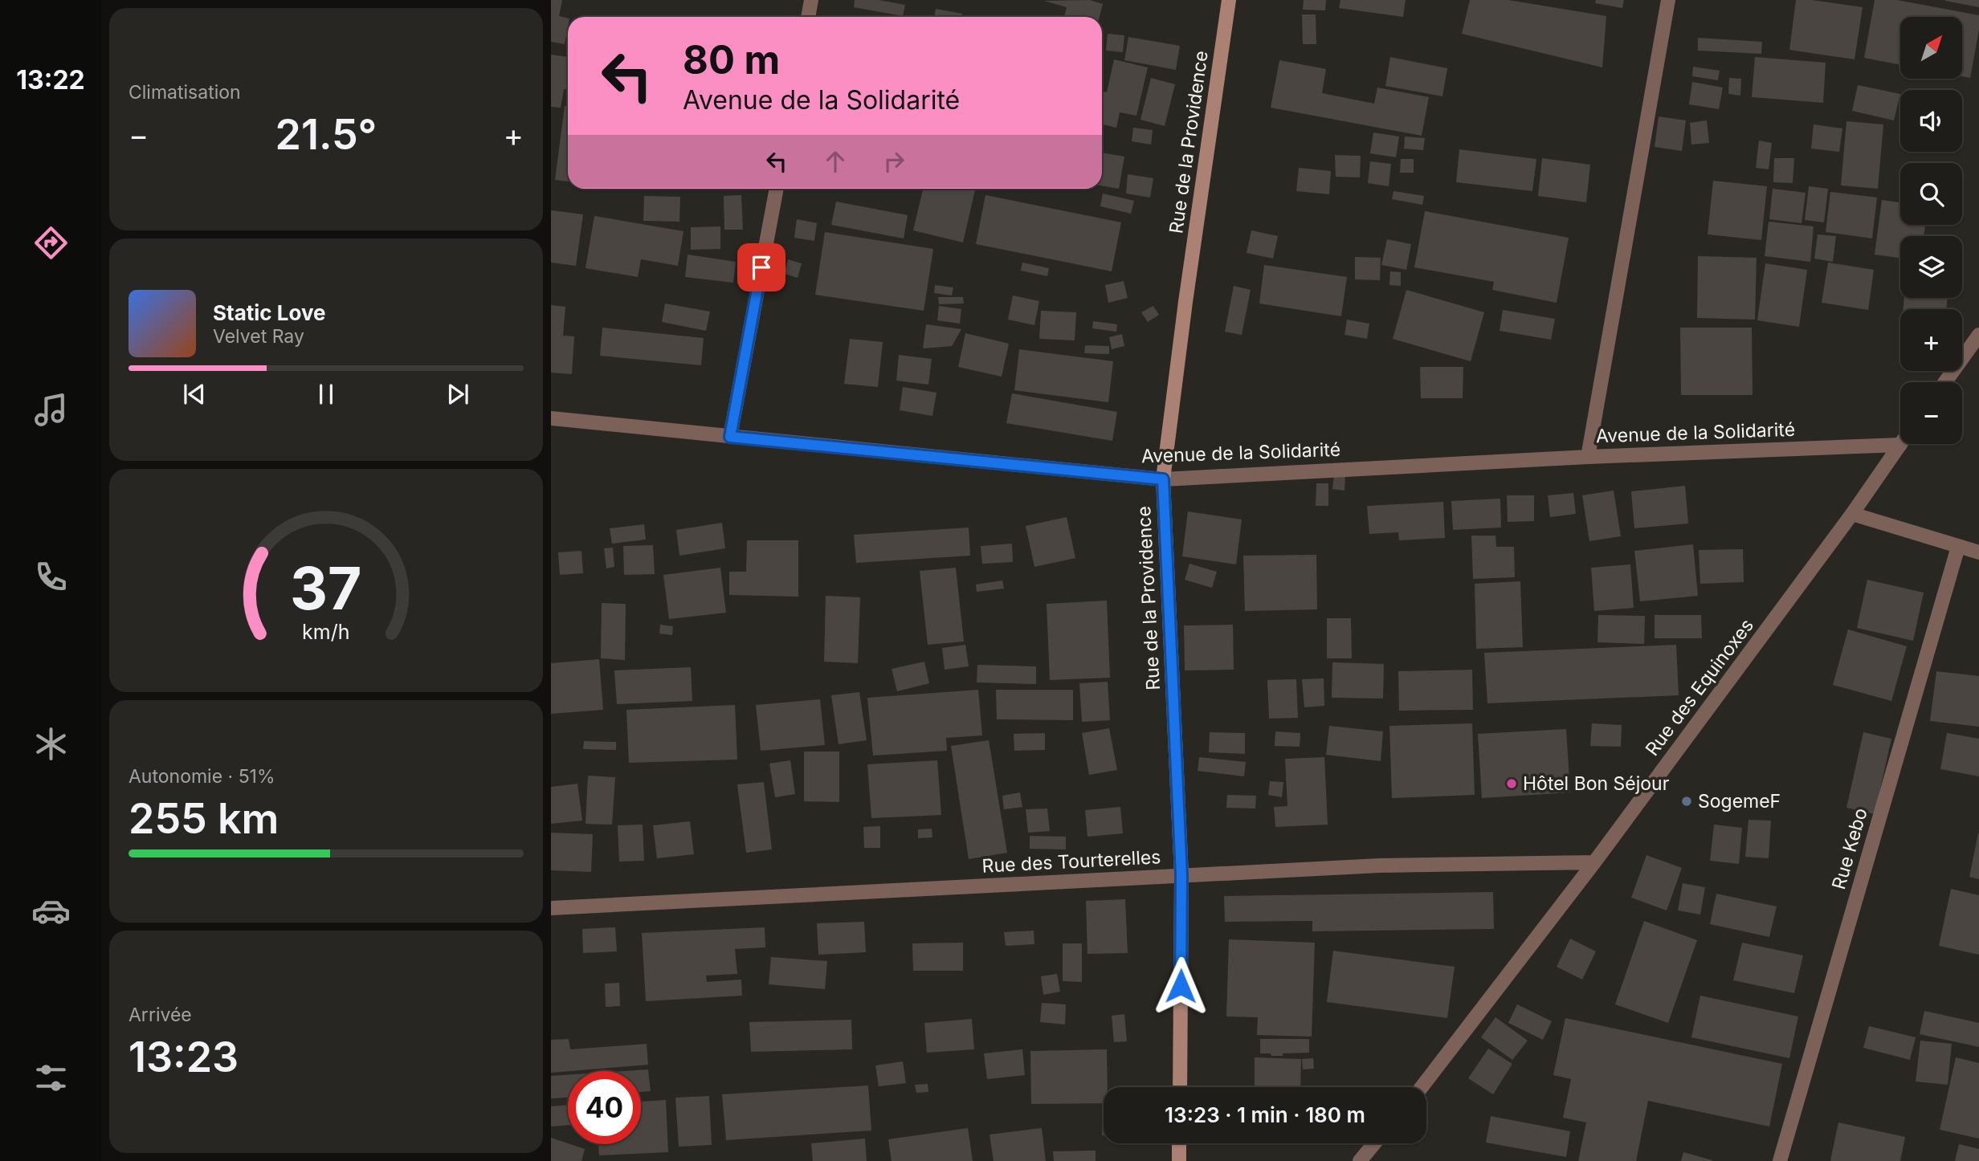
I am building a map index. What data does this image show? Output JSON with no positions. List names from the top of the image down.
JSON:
{
  "streets": {
    "street": [
      "Rue de la Providence",
      "Avenue de la Solidarité",
      "Rue des Equinoxes",
      "Rue Kebo",
      "Rue des Tourterelles"
    ]
  },
  "crossings": [
    ["Rue de la Providence", "Avenue de la Solidarité"],
    ["Rue de la Providence", "Rue des Tourterelles"],
    ["Avenue de la Solidarité", "Rue des Equinoxes"],
    ["Rue des Equinoxes", "Rue des Tourterelles"]
  ],
  "places": ["Hôtel Bon Séjour", "SogemeF"],
  "north": "top right",
  "page": {
    "tabs": "13:22",
    "tile": [
      "Climatisation",
      ["Autonomie · 51%", "255 km"],
      ["Arrivée", "13:23"]
    ],
    "map_buttons": ["+", "−"],
    "turn": ["80 m", "Avenue de la Solidarité"],
    "heat": ["−", "21.5°", "+"],
    "song": ["Static Love", "Velvet Ray"],
    "limit": "40",
    "trip": "13:23 · 1 min · 180 m",
    "gauge": ["37", "km/h"]
  }
}
